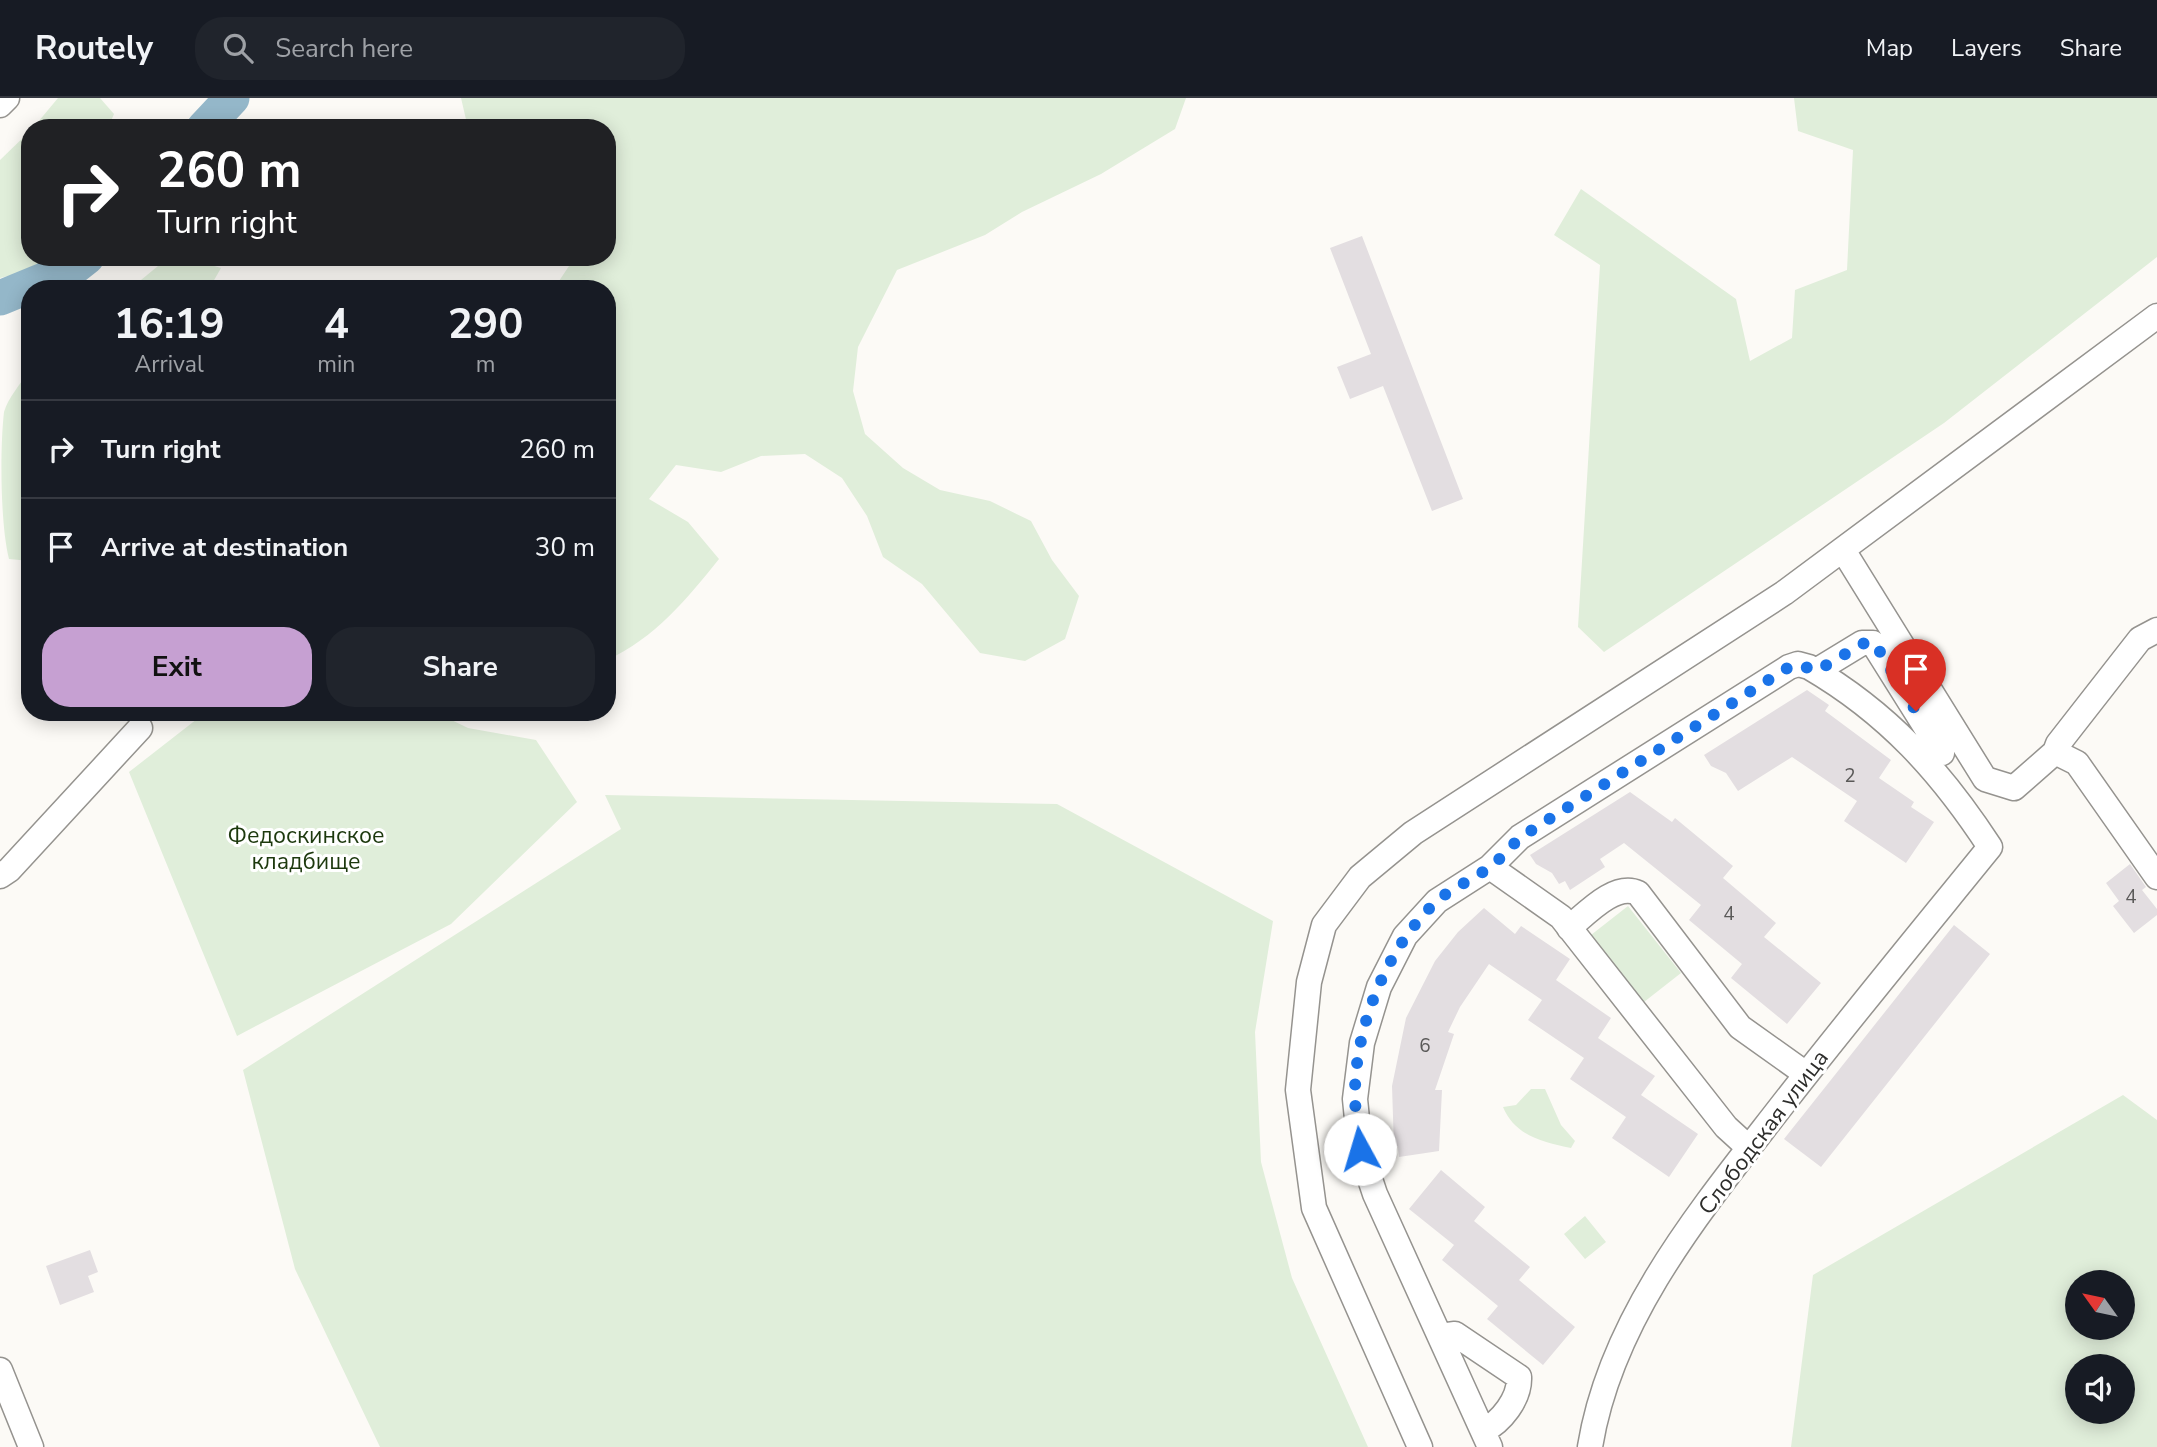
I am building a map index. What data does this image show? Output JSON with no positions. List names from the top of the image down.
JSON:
{
  "streets": {
    "street": ["Слободская улица"]
  },
  "parks": ["Федоскинское кладбище"],
  "house_numbers": [
    "2",
    "4",
    "4",
    "6"
  ],
  "north": "top left",
  "page": {
    "header": "Routely",
    "search": "Search here",
    "nav": ["Map", "Layers", "Share"],
    "turn": ["260 m", "Turn right"],
    "eta": [
      "16:19",
      "Arrival",
      "4",
      "min",
      "290",
      "m"
    ],
    "list": [
      {
        "name": "Turn right",
        "value": "260 m"
      },
      {
        "name": "Arrive at destination",
        "value": "30 m"
      }
    ],
    "buttons": ["Exit", "Share"]
  }
}
